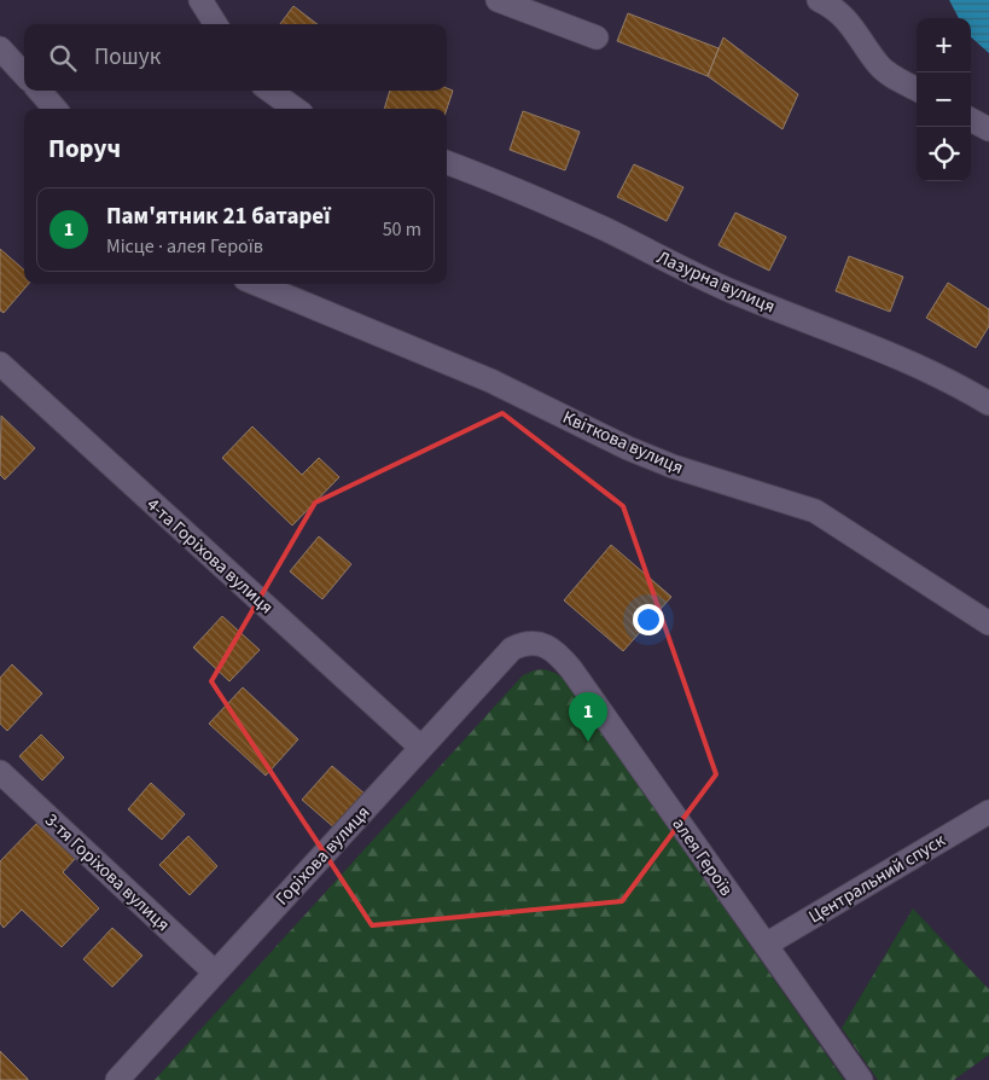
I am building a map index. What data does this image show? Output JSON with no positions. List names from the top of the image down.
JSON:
{
  "streets": {
    "street": [
      "Лазурна вулиця",
      "Квіткова вулиця",
      "4-та Горіхова вулиця",
      "Горіхова вулиця",
      "алея Героїв",
      "3-тя Горіхова вулиця",
      "Центральний спуск"
    ]
  },
  "crossings": [
    ["4-та Горіхова вулиця", "Горіхова вулиця"],
    ["Горіхова вулиця", "алея Героїв"],
    ["Горіхова вулиця", "3-тя Горіхова вулиця"],
    ["алея Героїв", "Центральний спуск"]
  ],
  "page": {
    "map_buttons": ["+", "−"],
    "search": "Пошук",
    "heading": "Поруч",
    "list": [
      {
        "mark": "1",
        "name": "Пам'ятник 21 батареї",
        "note": "Місце · алея Героїв",
        "value": "50 m"
      }
    ],
    "pins": "1"
  }
}
